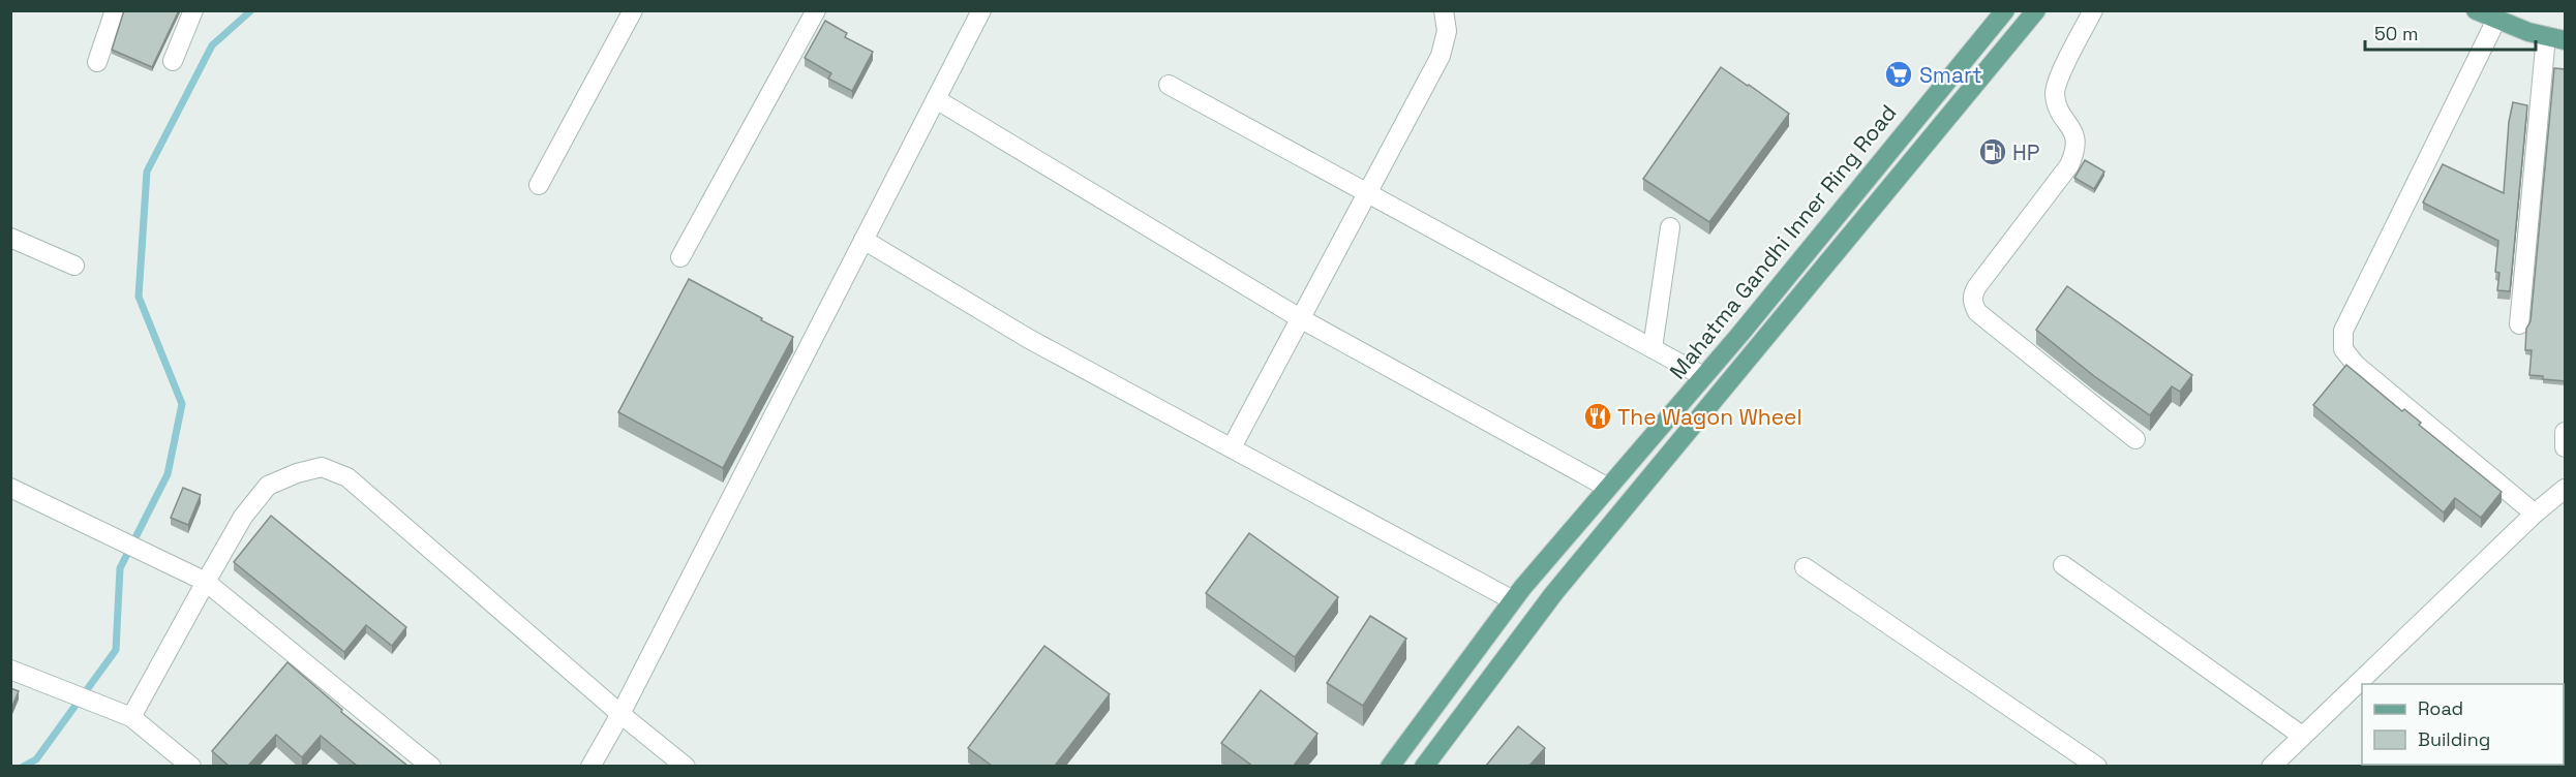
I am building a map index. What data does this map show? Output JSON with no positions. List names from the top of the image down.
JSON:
{
  "streets": {
    "main road": ["Mahatma Gandhi Inner Ring Road"]
  },
  "places": {
    "supermarket": ["Smart"],
    "fuel station": ["HP"],
    "restaurant": ["The Wagon Wheel"]
  },
  "legend": ["Road", "Building"],
  "scale_bar": "50 m"
}
